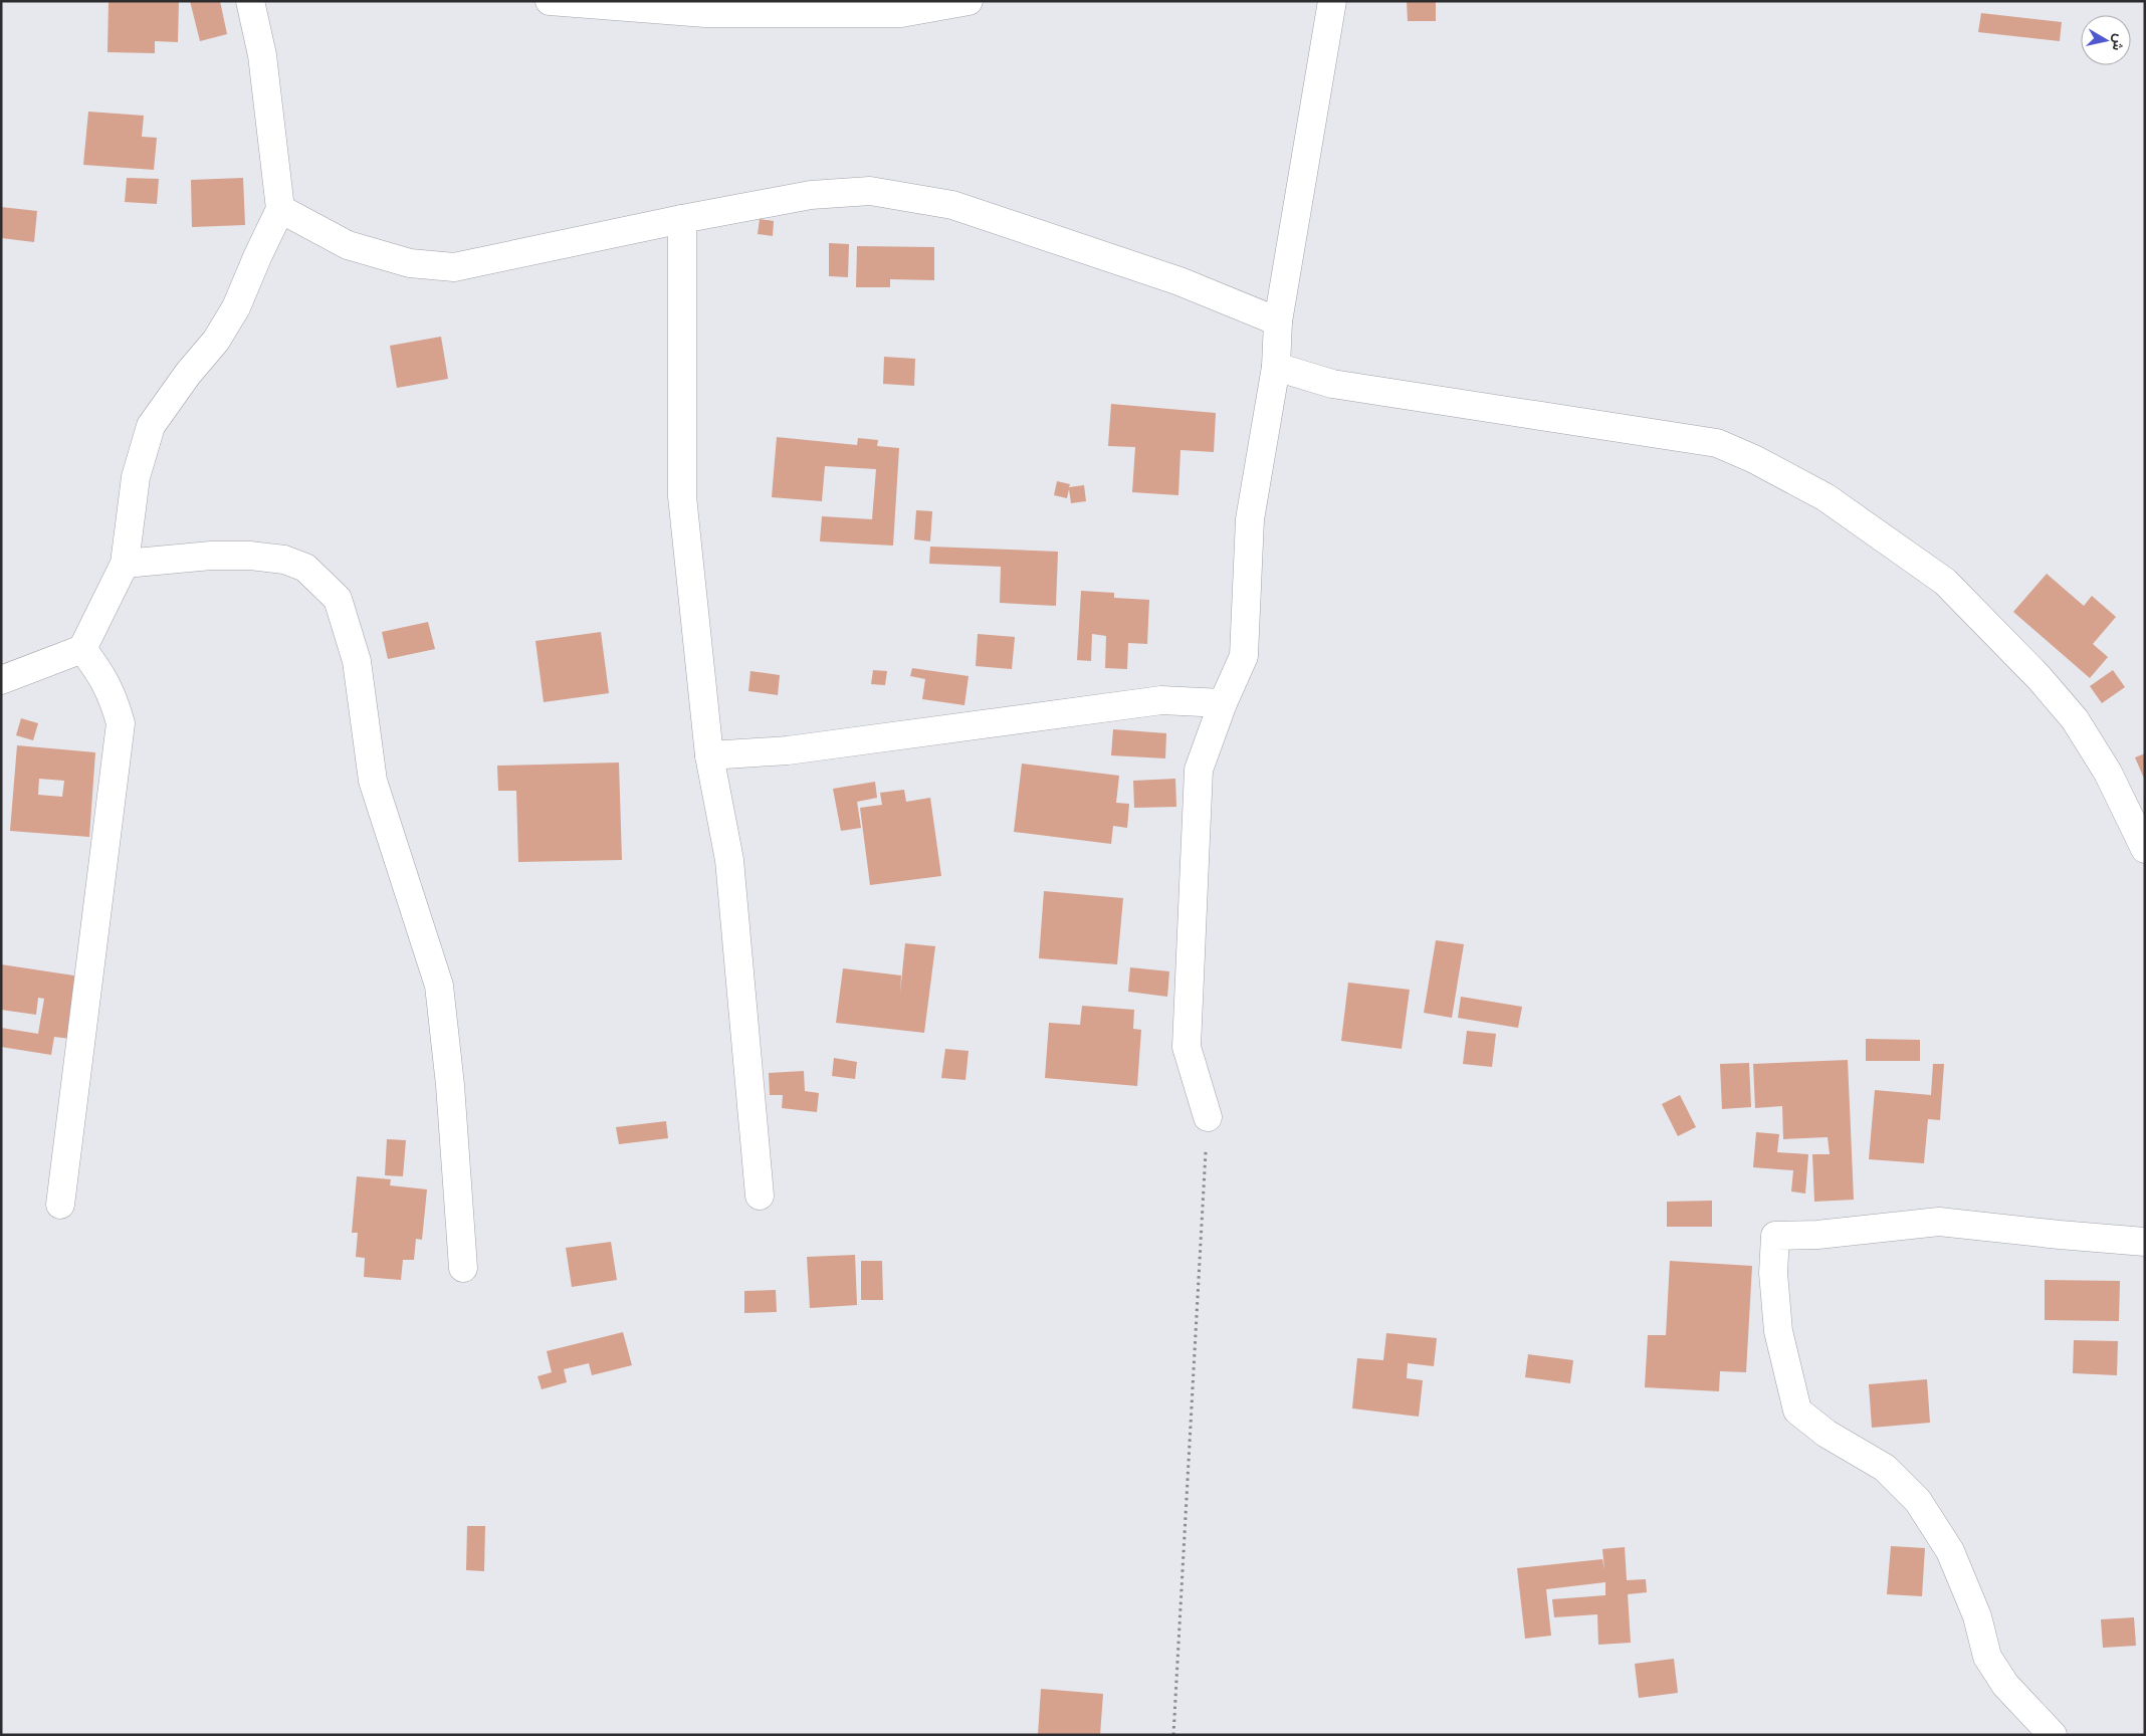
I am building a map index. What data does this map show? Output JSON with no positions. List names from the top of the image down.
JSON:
{
  "north": "right"
}
